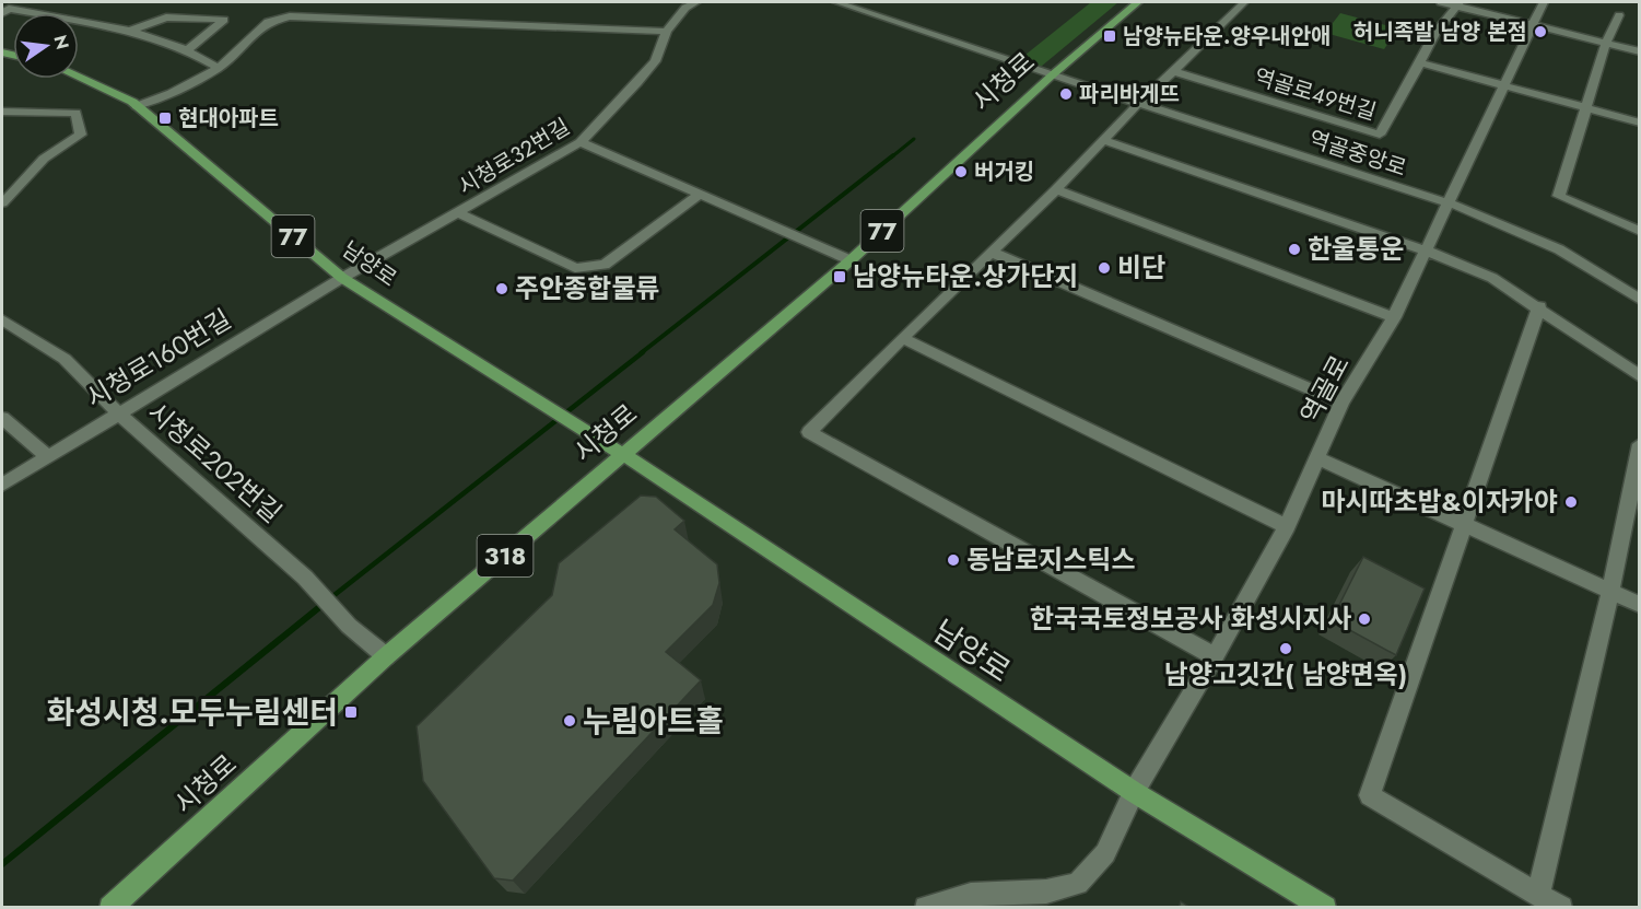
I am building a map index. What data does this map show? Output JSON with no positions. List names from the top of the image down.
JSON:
{
  "streets": {
    "main road": [
      "시청로",
      "77",
      "남양로",
      "318"
    ],
    "street": [
      "역골로49번길",
      "역골중앙로",
      "시청로32번길",
      "시청로160번길",
      "역골로",
      "시청로202번길"
    ]
  },
  "crossings": [
    ["시청로", "역골중앙로"],
    ["시청로", "남양로"],
    ["시청로", "시청로202번길"],
    ["역골중앙로", "역골로"],
    ["시청로32번길", "남양로"],
    ["시청로32번길", "시청로160번길"],
    ["남양로", "시청로160번길"],
    ["남양로", "역골로"],
    ["시청로160번길", "시청로202번길"]
  ],
  "places": {
    "other": [
      "허니족발 남양 본점",
      "파리바게뜨",
      "버거킹",
      "한울통운",
      "비단",
      "주안종합물류",
      "마시따초밥&이자카야",
      "동남로지스틱스",
      "한국국토정보공사 화성시지사",
      "남양고깃간( 남양면옥)",
      "누림아트홀"
    ],
    "transit": [
      "남양뉴타운.양우내안애",
      "현대아파트",
      "남양뉴타운.상가단지",
      "화성시청.모두누림센터"
    ]
  },
  "north": "right"
}
